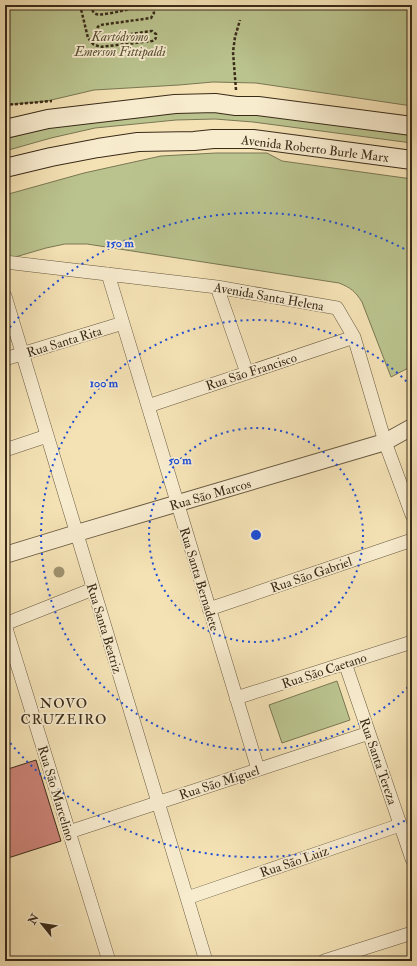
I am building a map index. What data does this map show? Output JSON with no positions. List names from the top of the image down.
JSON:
{
  "streets": {
    "main road": ["Avenida Roberto Burle Marx"],
    "street": [
      "Avenida Santa Helena",
      "Rua Santa Rita",
      "Rua São Francisco",
      "Rua São Marcos",
      "Rua São Gabriel",
      "Rua Santa Bernadete",
      "Rua Santa Beatriz",
      "Rua São Caetano",
      "Rua Santa Tereza",
      "Rua São Miguel",
      "Rua São Marcelino",
      "Rua São Luiz"
    ]
  },
  "crossings": [
    ["Avenida Santa Helena", "Rua São Francisco"],
    ["Avenida Santa Helena", "Rua São Marcos"],
    ["Avenida Santa Helena", "Rua Santa Bernadete"],
    ["Rua Santa Rita", "Rua Santa Bernadete"],
    ["Rua Santa Rita", "Rua Santa Beatriz"],
    ["Rua São Francisco", "Rua Santa Bernadete"],
    ["Rua São Marcos", "Rua Santa Bernadete"],
    ["Rua São Marcos", "Rua Santa Beatriz"],
    ["Rua São Gabriel", "Rua Santa Bernadete"],
    ["Rua Santa Bernadete", "Rua São Caetano"],
    ["Rua Santa Bernadete", "Rua São Miguel"],
    ["Rua Santa Beatriz", "Rua São Miguel"],
    ["Rua Santa Beatriz", "Rua São Luiz"],
    ["Rua São Caetano", "Rua Santa Tereza"],
    ["Rua Santa Tereza", "Rua São Miguel"],
    ["Rua Santa Tereza", "Rua São Luiz"],
    ["Rua São Miguel", "Rua São Marcelino"]
  ],
  "districts": ["NOVO CRUZEIRO"],
  "parks": ["Kartódromo Emerson Fittipaldi"],
  "north": "top left",
  "rings": ["150 m", "100 m", "50 m"]
}
